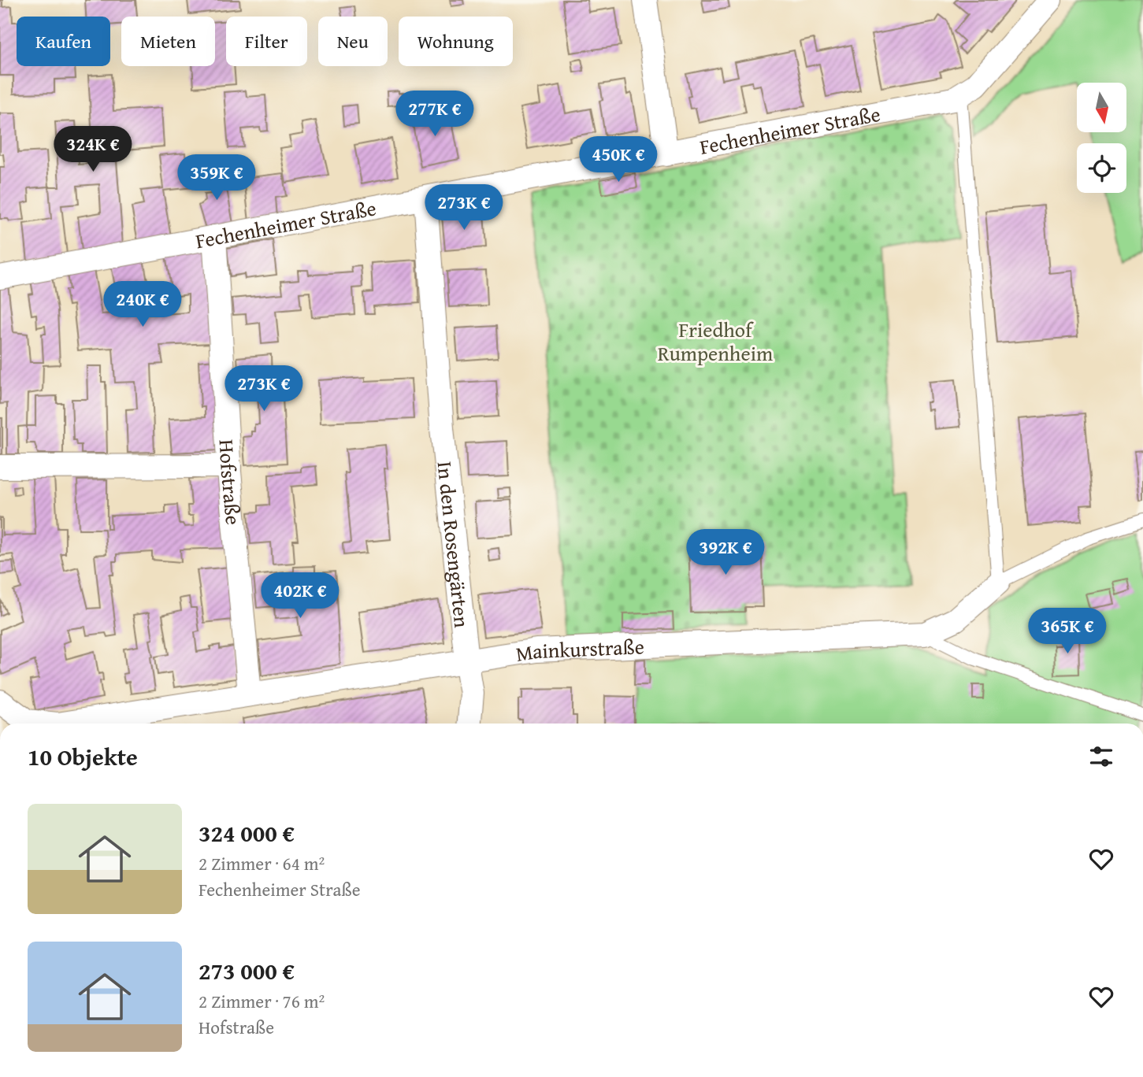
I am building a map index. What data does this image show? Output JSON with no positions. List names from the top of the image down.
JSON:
{
  "streets": {
    "street": [
      "Fechenheimer Straße",
      "Hofstraße",
      "In den Rosengärten",
      "Mainkurstraße"
    ]
  },
  "crossings": [
    ["Fechenheimer Straße", "Hofstraße"],
    ["Fechenheimer Straße", "In den Rosengärten"],
    ["Hofstraße", "Mainkurstraße"],
    ["In den Rosengärten", "Mainkurstraße"]
  ],
  "parks": ["Friedhof Rumpenheim"],
  "north": "bottom",
  "page": {
    "chip": [
      "Kaufen",
      "Mieten",
      "Filter",
      "Neu",
      "Wohnung"
    ],
    "price": [
      "277K €",
      "324K €",
      "450K €",
      "359K €",
      "273K €",
      "240K €",
      "273K €",
      "392K €",
      "402K €",
      "365K €"
    ],
    "heading": "10 Objekte",
    "list": [
      {
        "name": "324 000 €",
        "note": "2 Zimmer · 64 m² · Fechenheimer Straße"
      },
      {
        "name": "273 000 €",
        "note": "2 Zimmer · 76 m² · Hofstraße"
      }
    ]
  }
}
